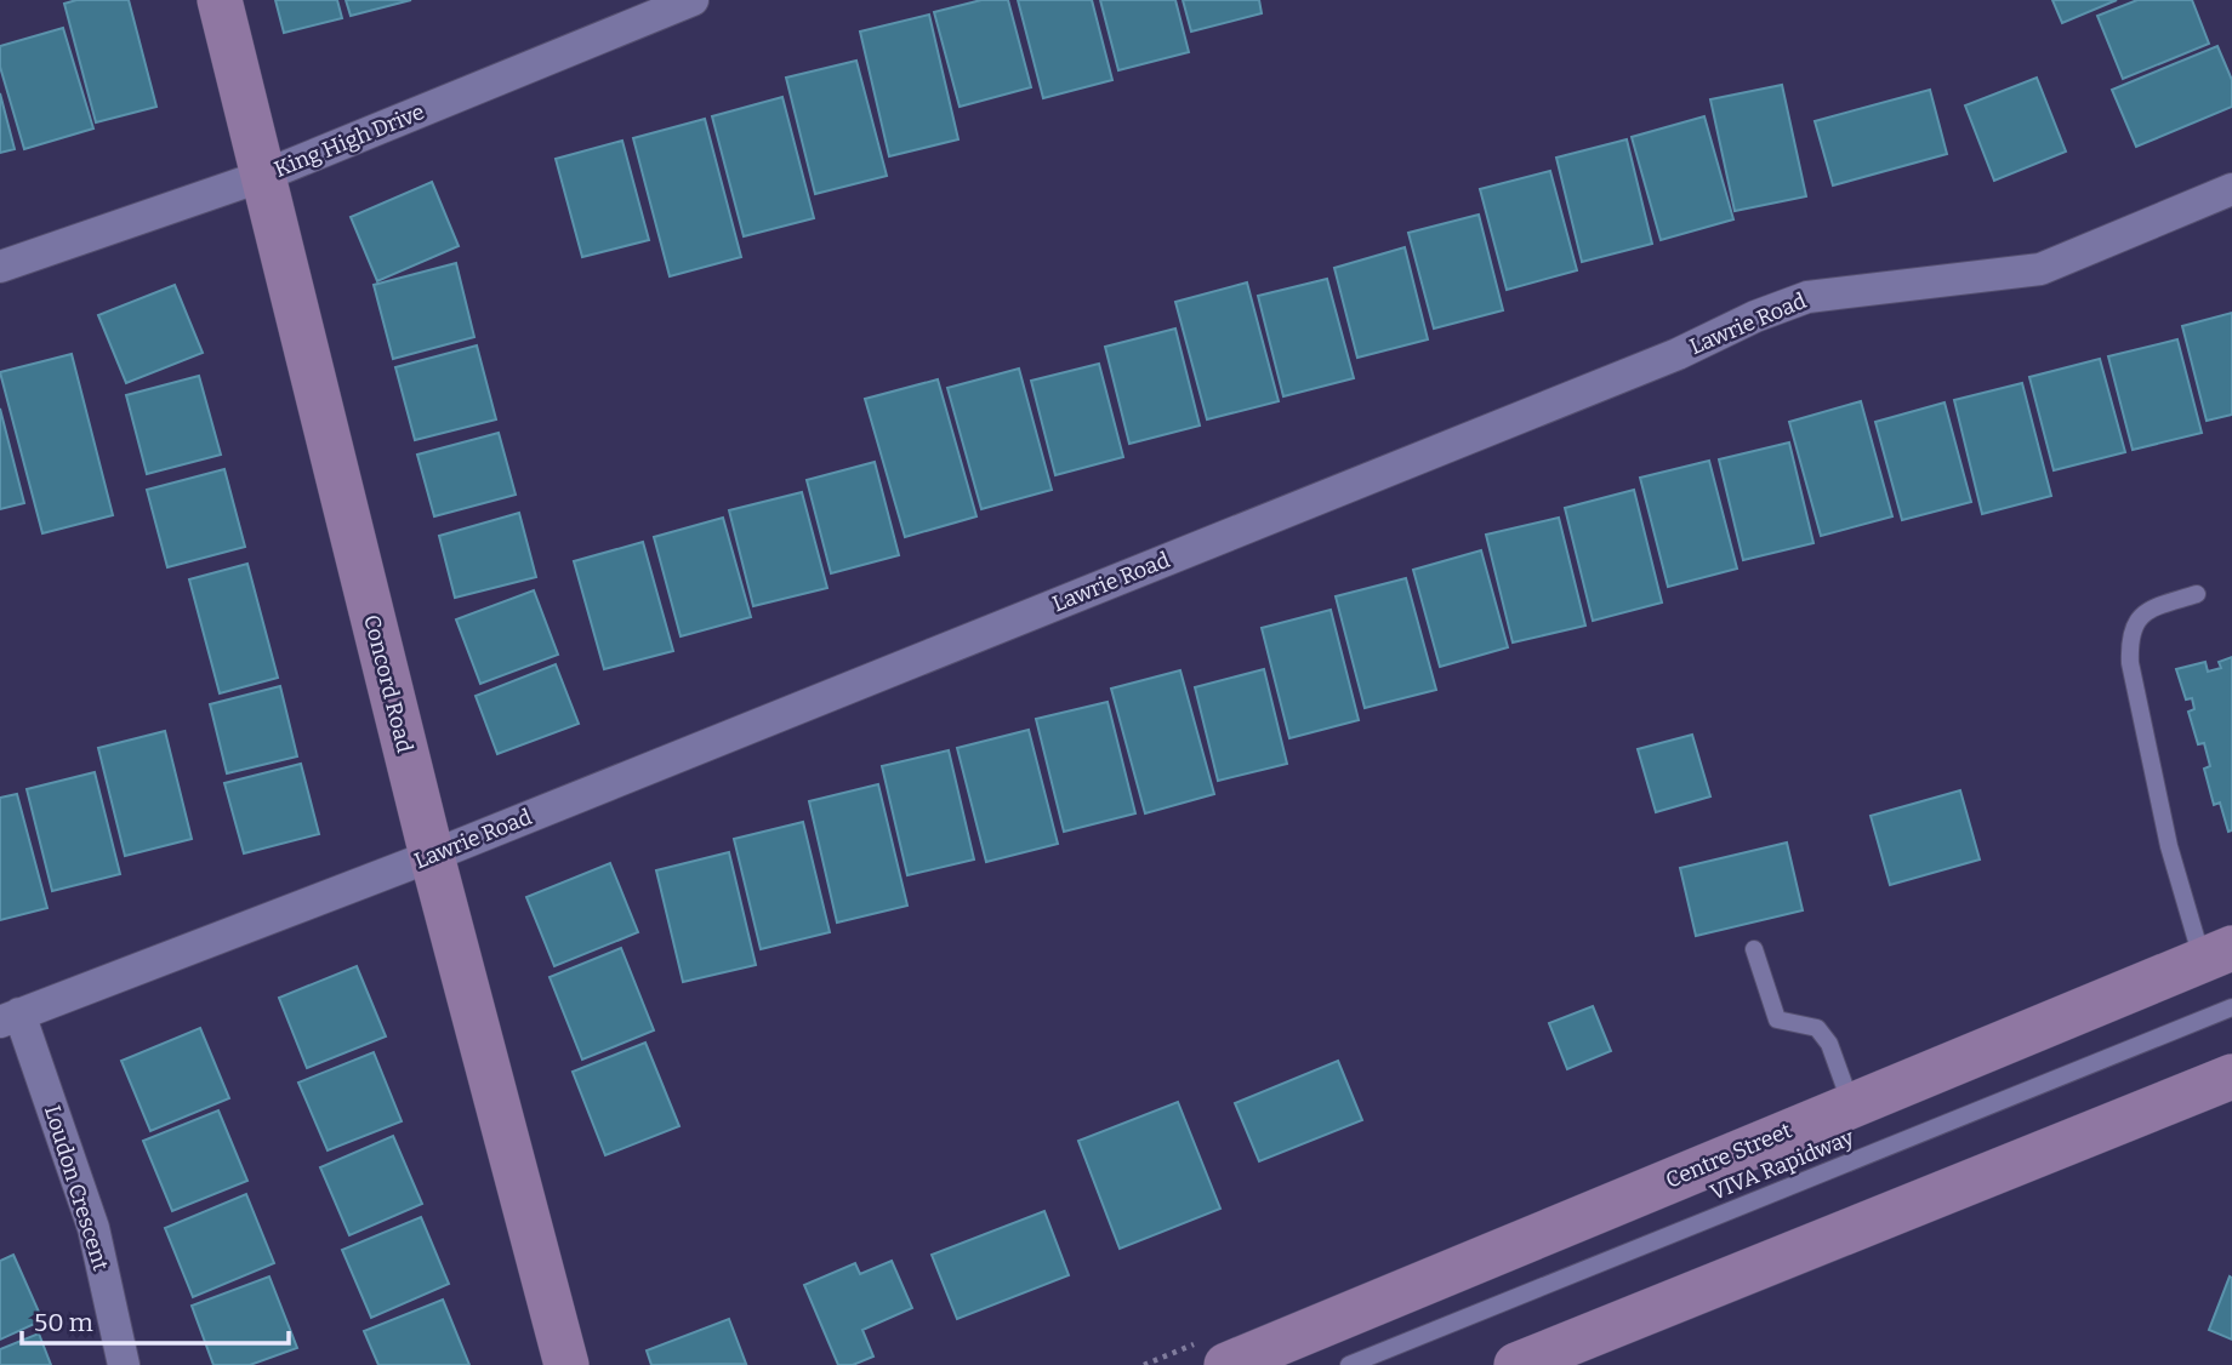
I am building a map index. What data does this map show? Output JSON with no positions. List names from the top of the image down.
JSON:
{
  "streets": {
    "main road": ["Concord Road", "Centre Street"],
    "street": ["King High Drive", "Lawrie Road", "Loudon Crescent"],
    "lane": ["VIVA Rapidway"]
  },
  "crossings": [
    ["King High Drive", "Concord Road"],
    ["Lawrie Road", "Concord Road"],
    ["Lawrie Road", "Loudon Crescent"]
  ],
  "scale_bar": "50 m"
}
